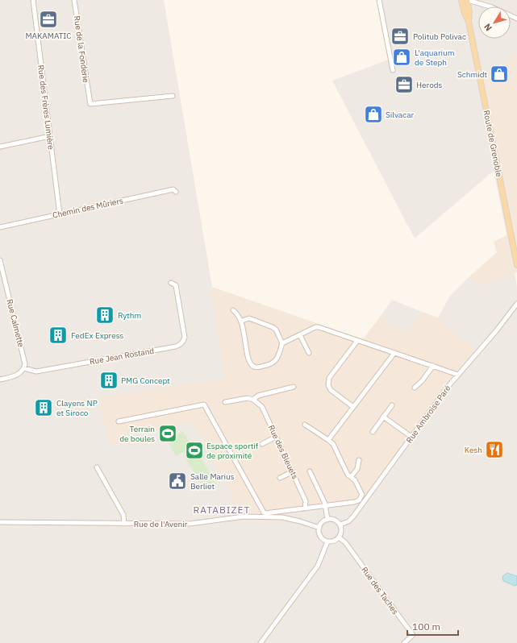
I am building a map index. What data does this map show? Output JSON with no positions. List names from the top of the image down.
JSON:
{
  "streets": {
    "main road": ["Route de Grenoble"],
    "street": [
      "Rue de la Fonderie",
      "Rue des Frères Lumière",
      "Chemin des Mûriers",
      "Rue Calmette",
      "Rue Jean Rostand",
      "Rue Ambroise Paré",
      "Rue des Bleuets",
      "Rue de l'Avenir",
      "Rue des Taches"
    ]
  },
  "crossings": [
    ["Rue des Frères Lumière", "Chemin des Mûriers"],
    ["Rue Calmette", "Rue Jean Rostand"],
    ["Rue Ambroise Paré", "Rue de l'Avenir"],
    ["Rue Ambroise Paré", "Rue des Taches"],
    ["Rue de l'Avenir", "Rue des Taches"]
  ],
  "districts": ["RATABIZET"],
  "places": {
    "office": ["MAKAMATIC", "Politub Polivac", "Herods"],
    "shop": ["L'aquarium de Steph", "Schmidt", "Silvacar"],
    "building": [
      "Rythm",
      "FedEx Express",
      "PMG Concept",
      "Clayens NP et Siroco"
    ],
    "sports": ["Terrain de boules", "Espace sportif de proximité"],
    "restaurant": ["Kesh"],
    "public building": ["Salle Marius Berliet"]
  },
  "scale_bar": "100 m",
  "north": "bottom left"
}
